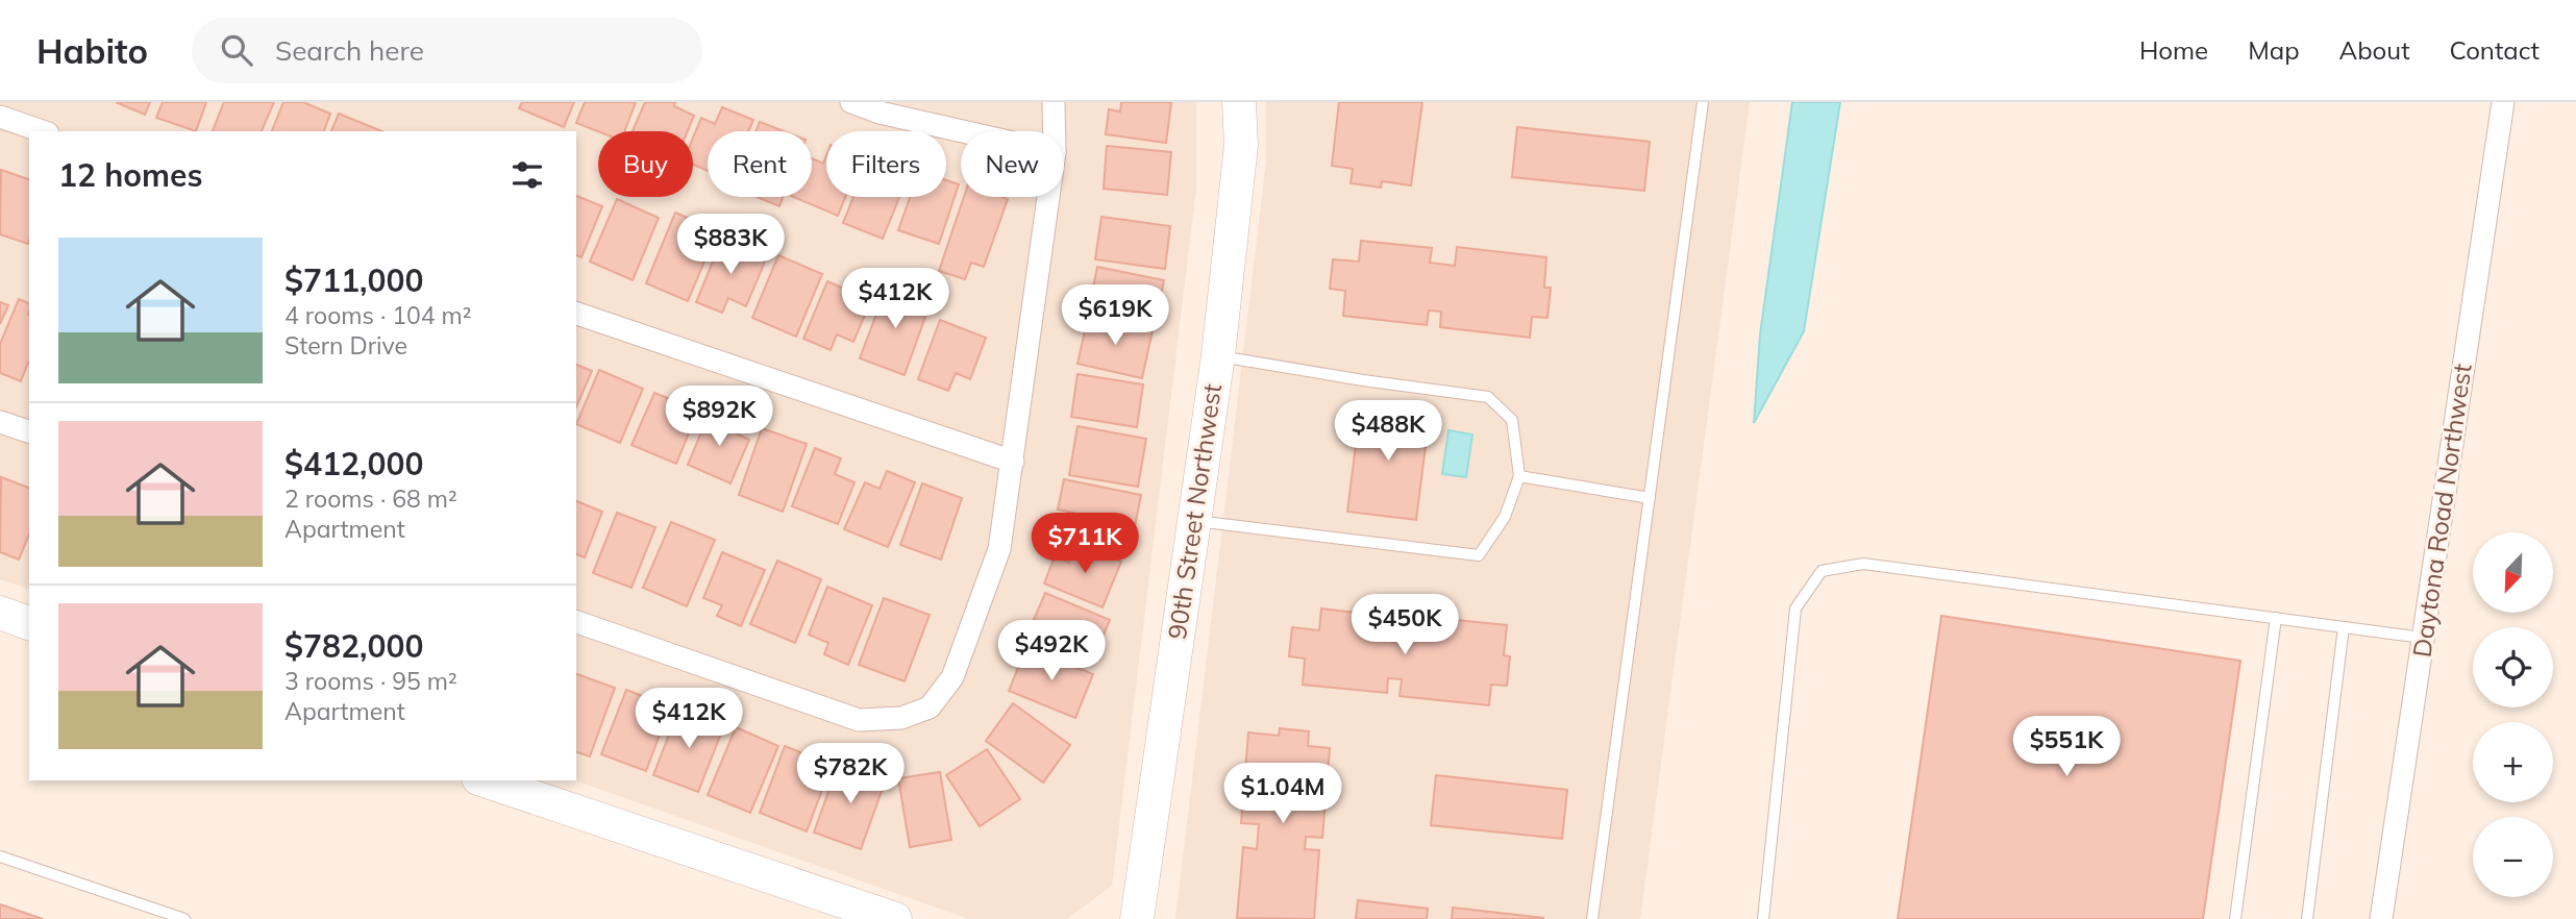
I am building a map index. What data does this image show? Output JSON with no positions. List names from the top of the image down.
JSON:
{
  "streets": {
    "street": ["Daytona Road Northwest", "90th Street Northwest"]
  },
  "north": "bottom left",
  "page": {
    "header": "Habito",
    "search": "Search here",
    "nav": [
      "Home",
      "Map",
      "About",
      "Contact"
    ],
    "chip": [
      "Buy",
      "Rent",
      "Filters",
      "New"
    ],
    "heading": "12 homes",
    "price": [
      "$883K",
      "$412K",
      "$619K",
      "$892K",
      "$488K",
      "$711K",
      "$450K",
      "$492K",
      "$412K",
      "$551K",
      "$782K",
      "$1.04M"
    ],
    "list": [
      {
        "name": "$711,000",
        "note": "4 rooms · 104 m² · Stern Drive"
      },
      {
        "name": "$412,000",
        "note": "2 rooms · 68 m² · Apartment"
      },
      {
        "name": "$782,000",
        "note": "3 rooms · 95 m² · Apartment"
      }
    ],
    "map_buttons": ["+", "−"]
  }
}
